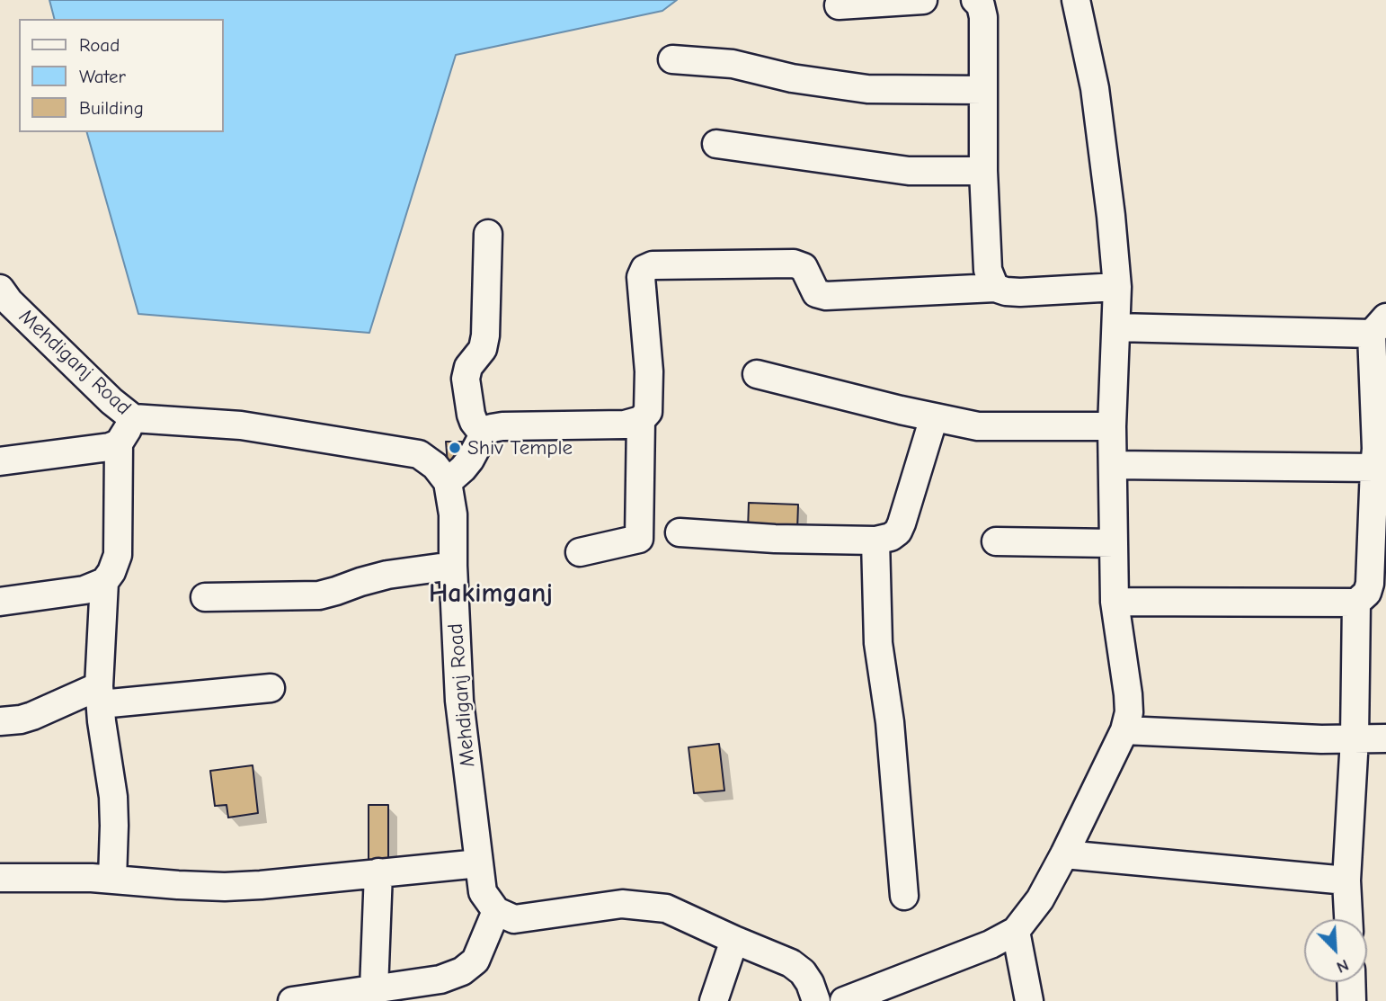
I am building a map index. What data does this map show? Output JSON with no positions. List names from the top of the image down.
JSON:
{
  "streets": {
    "street": ["Mehdiganj Road"]
  },
  "districts": ["Hakimganj"],
  "places": ["Shiv Temple"],
  "legend": ["Road", "Water", "Building"],
  "north": "bottom right"
}
